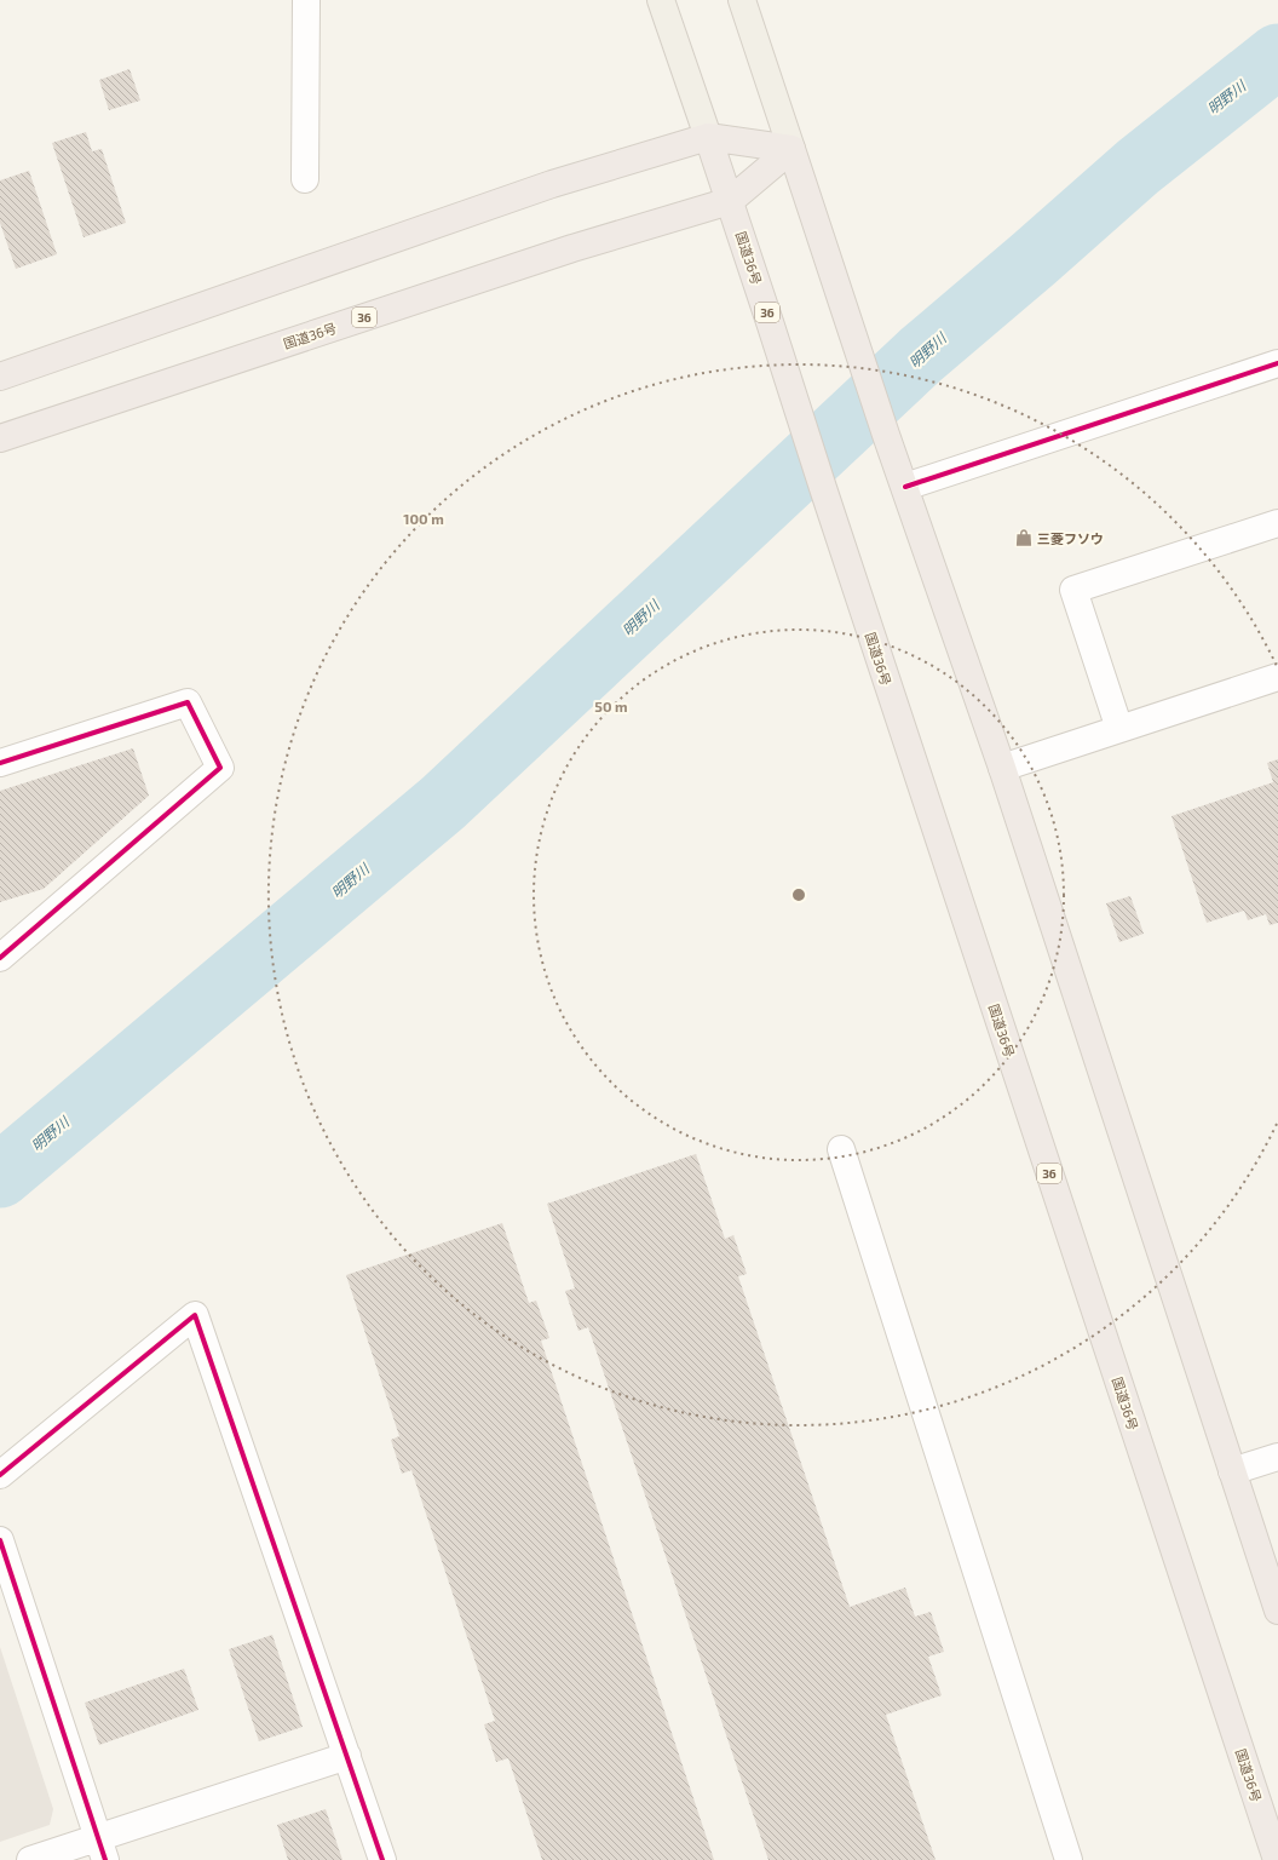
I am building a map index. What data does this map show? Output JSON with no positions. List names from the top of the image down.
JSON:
{
  "streets": {
    "highway": ["国道36号", "36"]
  },
  "crossings": [
    ["国道36号", "36"]
  ],
  "water": ["明野川"],
  "places": {
    "shop": ["三菱フソウ"]
  },
  "rings": ["100 m", "50 m"]
}
